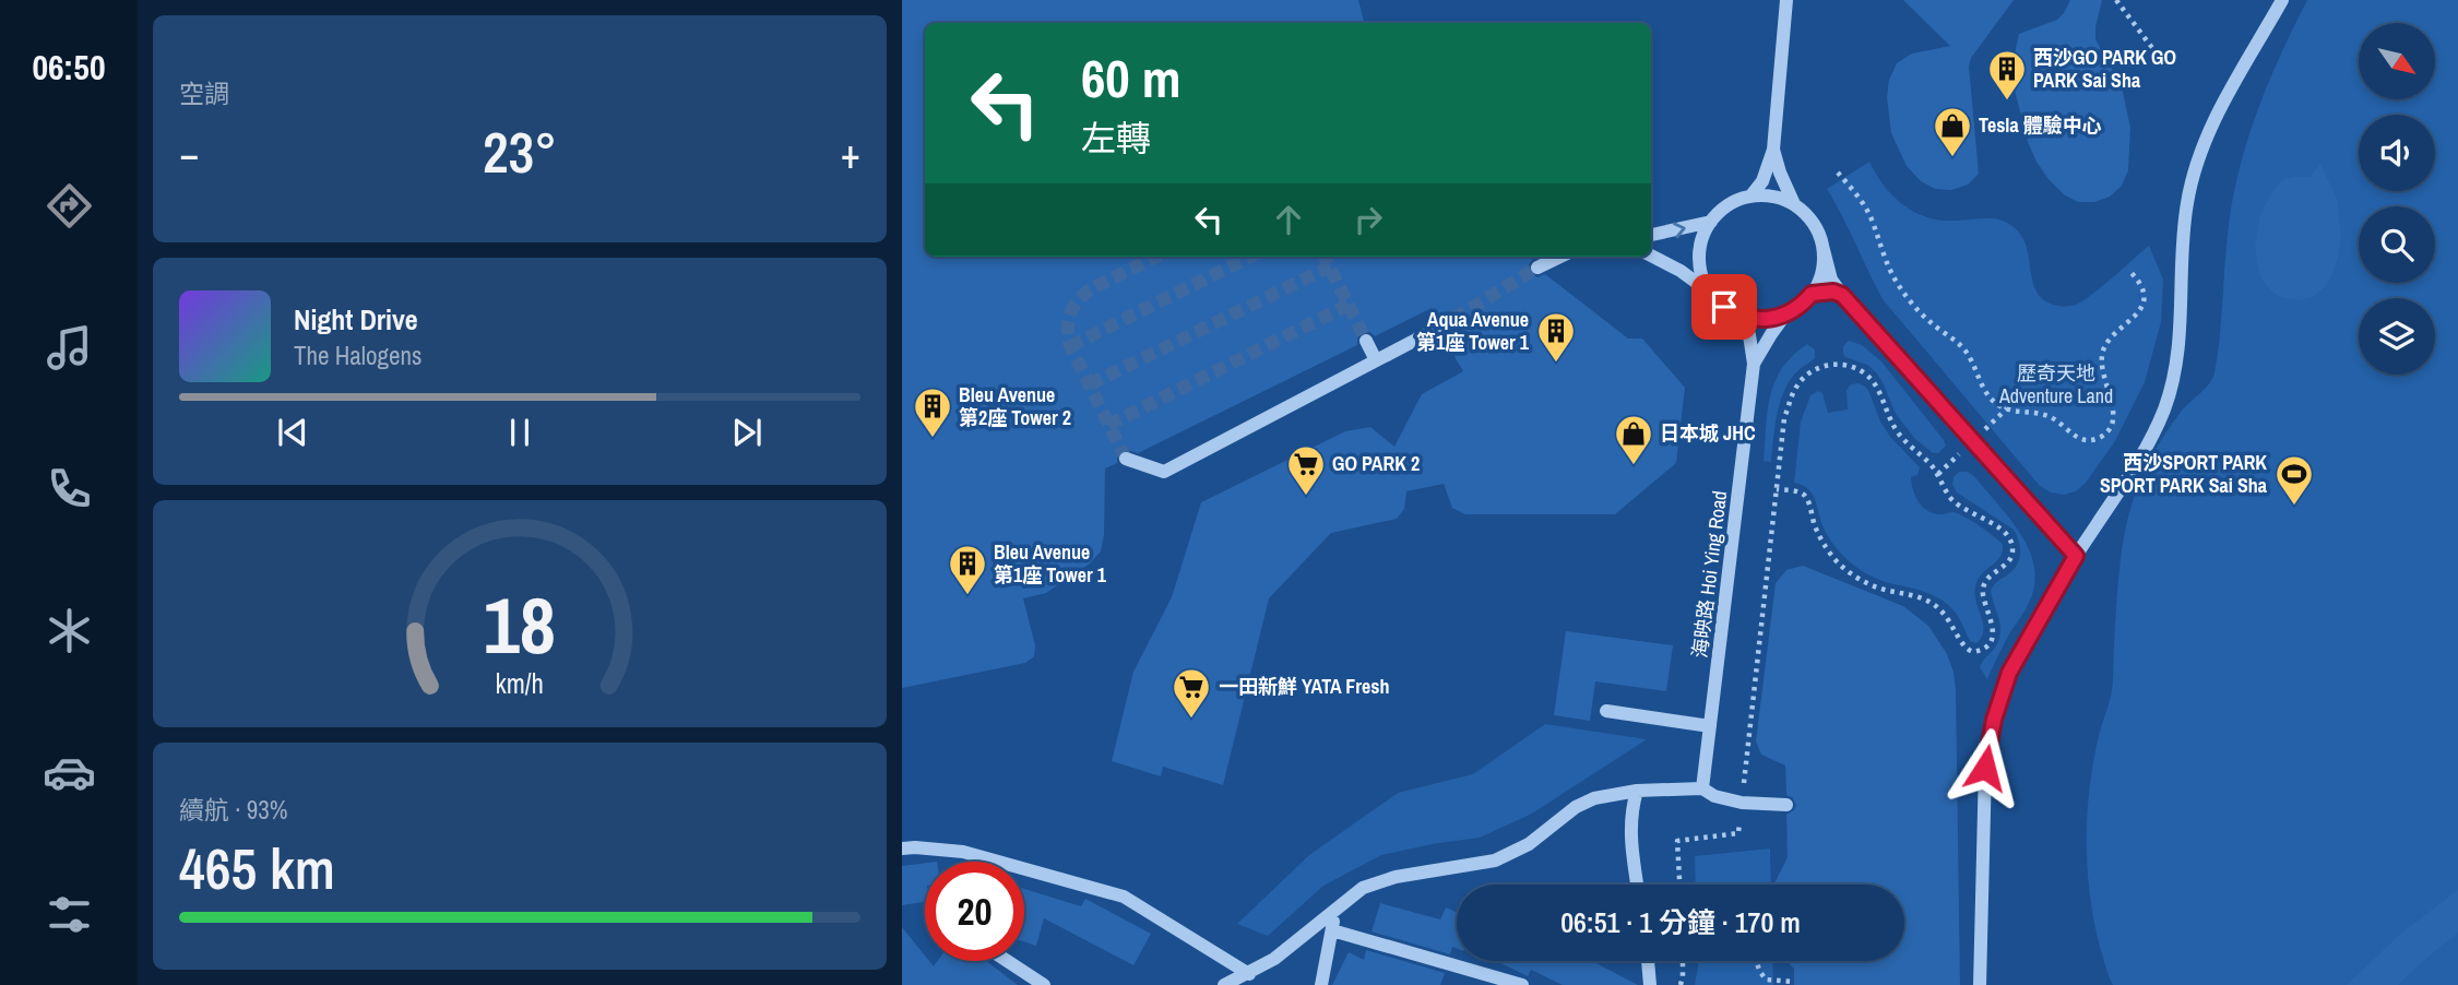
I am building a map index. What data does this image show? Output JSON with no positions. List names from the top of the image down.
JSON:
{
  "streets": {
    "street": ["海映路 Hoi Ying Road"]
  },
  "parks": ["歷奇天地 Adventure Land"],
  "places": {
    "building": [
      "西沙GO PARK GO PARK Sai Sha",
      "Aqua Avenue 第1座 Tower 1",
      "Bleu Avenue 第2座 Tower 2",
      "Bleu Avenue 第1座 Tower 1"
    ],
    "shop": ["Tesla 體驗中心", "日本城 JHC"],
    "supermarket": ["GO PARK 2", "一田新鮮 YATA Fresh"],
    "sports": ["西沙SPORT PARK SPORT PARK Sai Sha"]
  },
  "north": "bottom right",
  "page": {
    "tabs": "06:50",
    "tile": [
      "空調",
      ["續航 · 93%", "465 km"]
    ],
    "turn": ["60 m", "左轉"],
    "heat": ["−", "23°", "+"],
    "song": ["Night Drive", "The Halogens"],
    "limit": "20",
    "trip": "06:51 · 1 分鐘 · 170 m",
    "gauge": ["18", "km/h"]
  }
}
